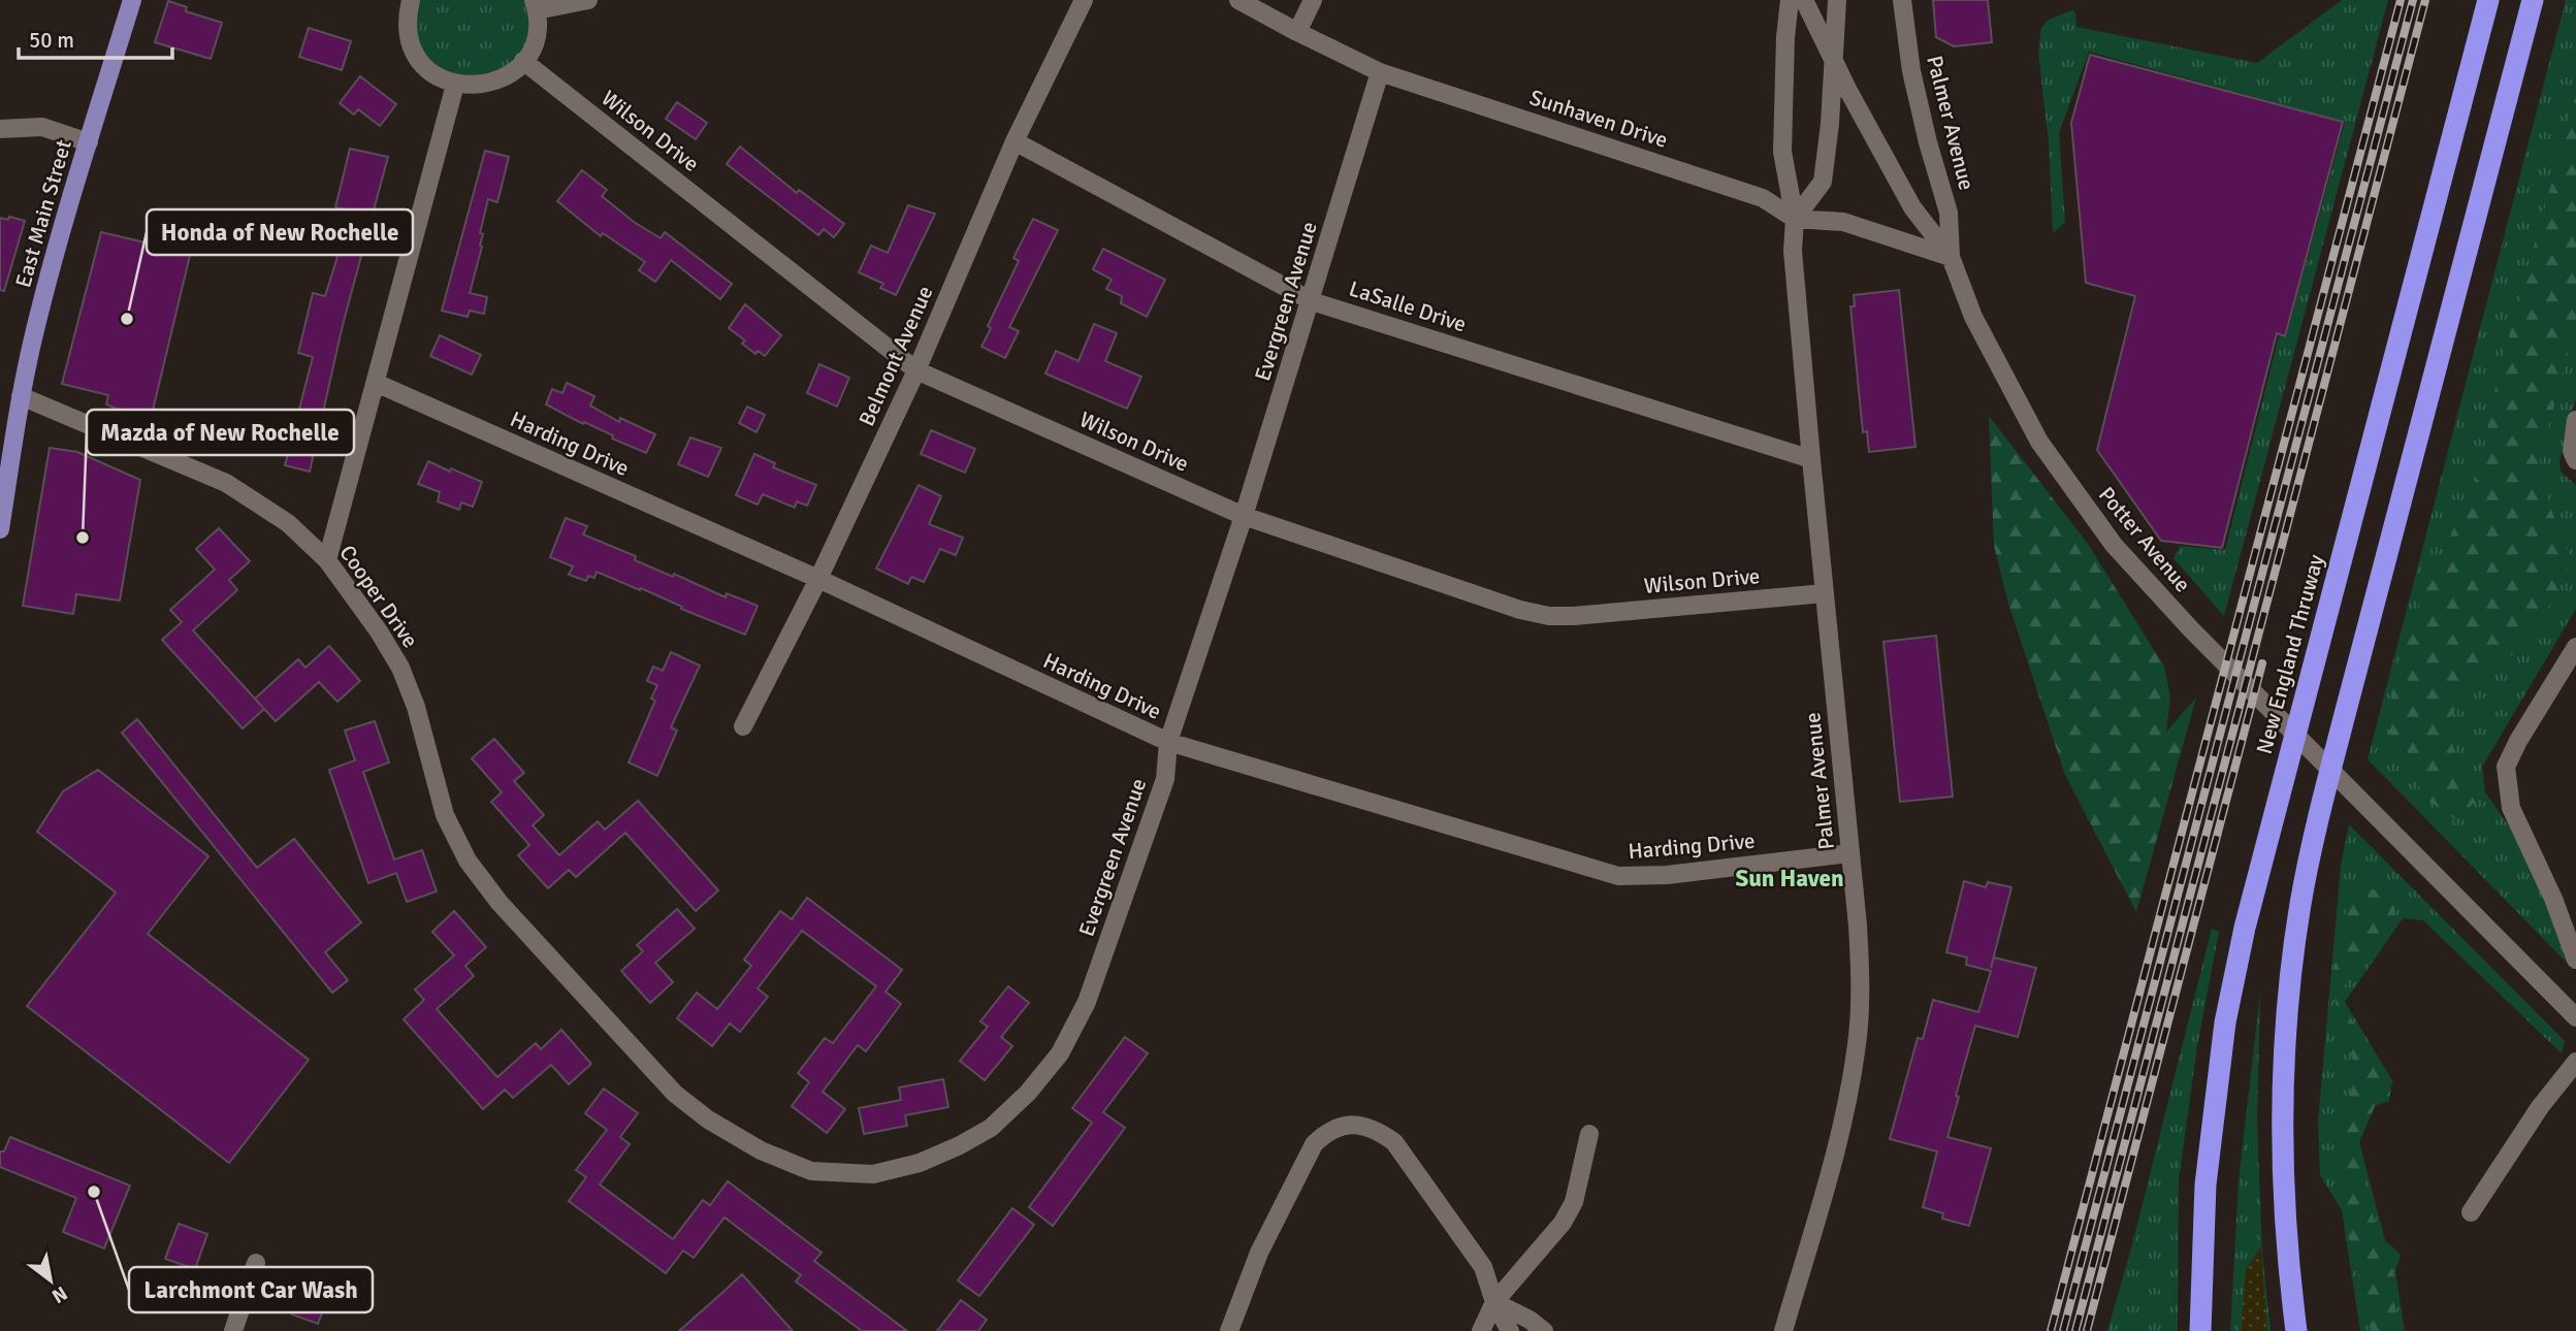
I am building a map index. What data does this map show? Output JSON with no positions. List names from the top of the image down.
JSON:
{
  "streets": {
    "highway": ["New England Thruway"],
    "main road": ["East Main Street"],
    "street": [
      "Sunhaven Drive",
      "Palmer Avenue",
      "Wilson Drive",
      "Evergreen Avenue",
      "LaSalle Drive",
      "Belmont Avenue",
      "Harding Drive",
      "Potter Avenue",
      "Cooper Drive"
    ]
  },
  "crossings": [
    ["Sunhaven Drive", "Palmer Avenue"],
    ["Sunhaven Drive", "Evergreen Avenue"],
    ["Sunhaven Drive", "Potter Avenue"],
    ["Palmer Avenue", "Wilson Drive"],
    ["Palmer Avenue", "LaSalle Drive"],
    ["Palmer Avenue", "Harding Drive"],
    ["Palmer Avenue", "Potter Avenue"],
    ["Wilson Drive", "Evergreen Avenue"],
    ["Wilson Drive", "Belmont Avenue"],
    ["East Main Street", "Cooper Drive"],
    ["Evergreen Avenue", "LaSalle Drive"],
    ["Evergreen Avenue", "Harding Drive"],
    ["Evergreen Avenue", "Cooper Drive"],
    ["LaSalle Drive", "Belmont Avenue"],
    ["Belmont Avenue", "Harding Drive"]
  ],
  "districts": ["Sun Haven"],
  "places": ["Honda of New Rochelle", "Mazda of New Rochelle", "Larchmont Car Wash"],
  "scale_bar": "50 m",
  "north": "bottom right"
}
